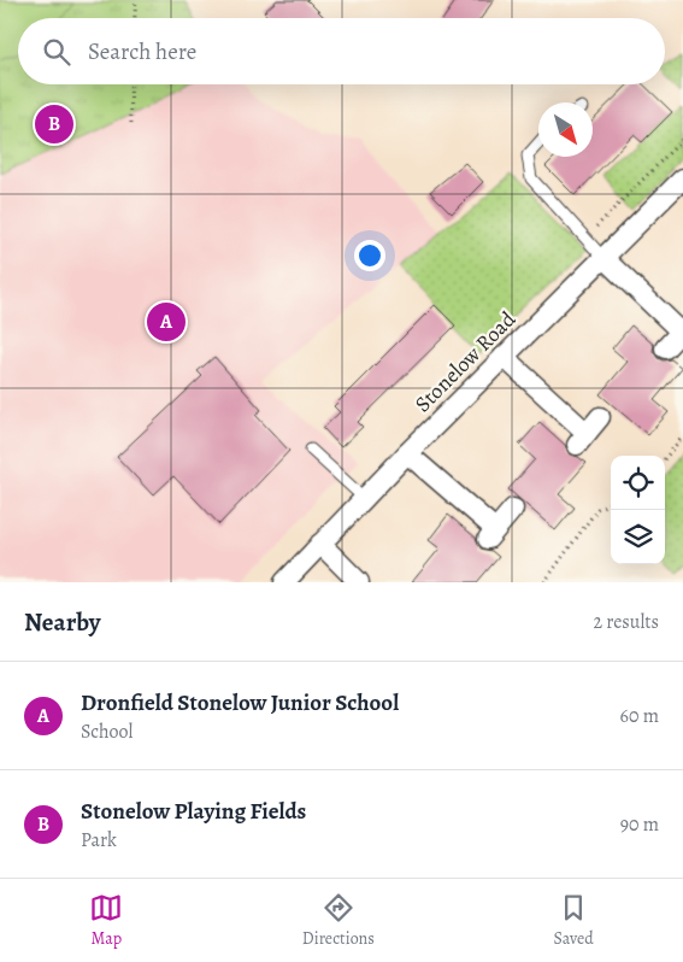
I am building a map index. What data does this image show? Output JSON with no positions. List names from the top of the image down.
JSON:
{
  "streets": {
    "street": ["Stonelow Road"]
  },
  "north": "bottom right",
  "page": {
    "search": "Search here",
    "pins": ["B", "A"],
    "heading": ["Nearby", "2 results"],
    "list": [
      {
        "mark": "A",
        "name": "Dronfield Stonelow Junior School",
        "note": "School",
        "value": "60 m"
      },
      {
        "mark": "B",
        "name": "Stonelow Playing Fields",
        "note": "Park",
        "value": "90 m"
      }
    ],
    "nav": ["Map", "Directions", "Saved"]
  }
}
